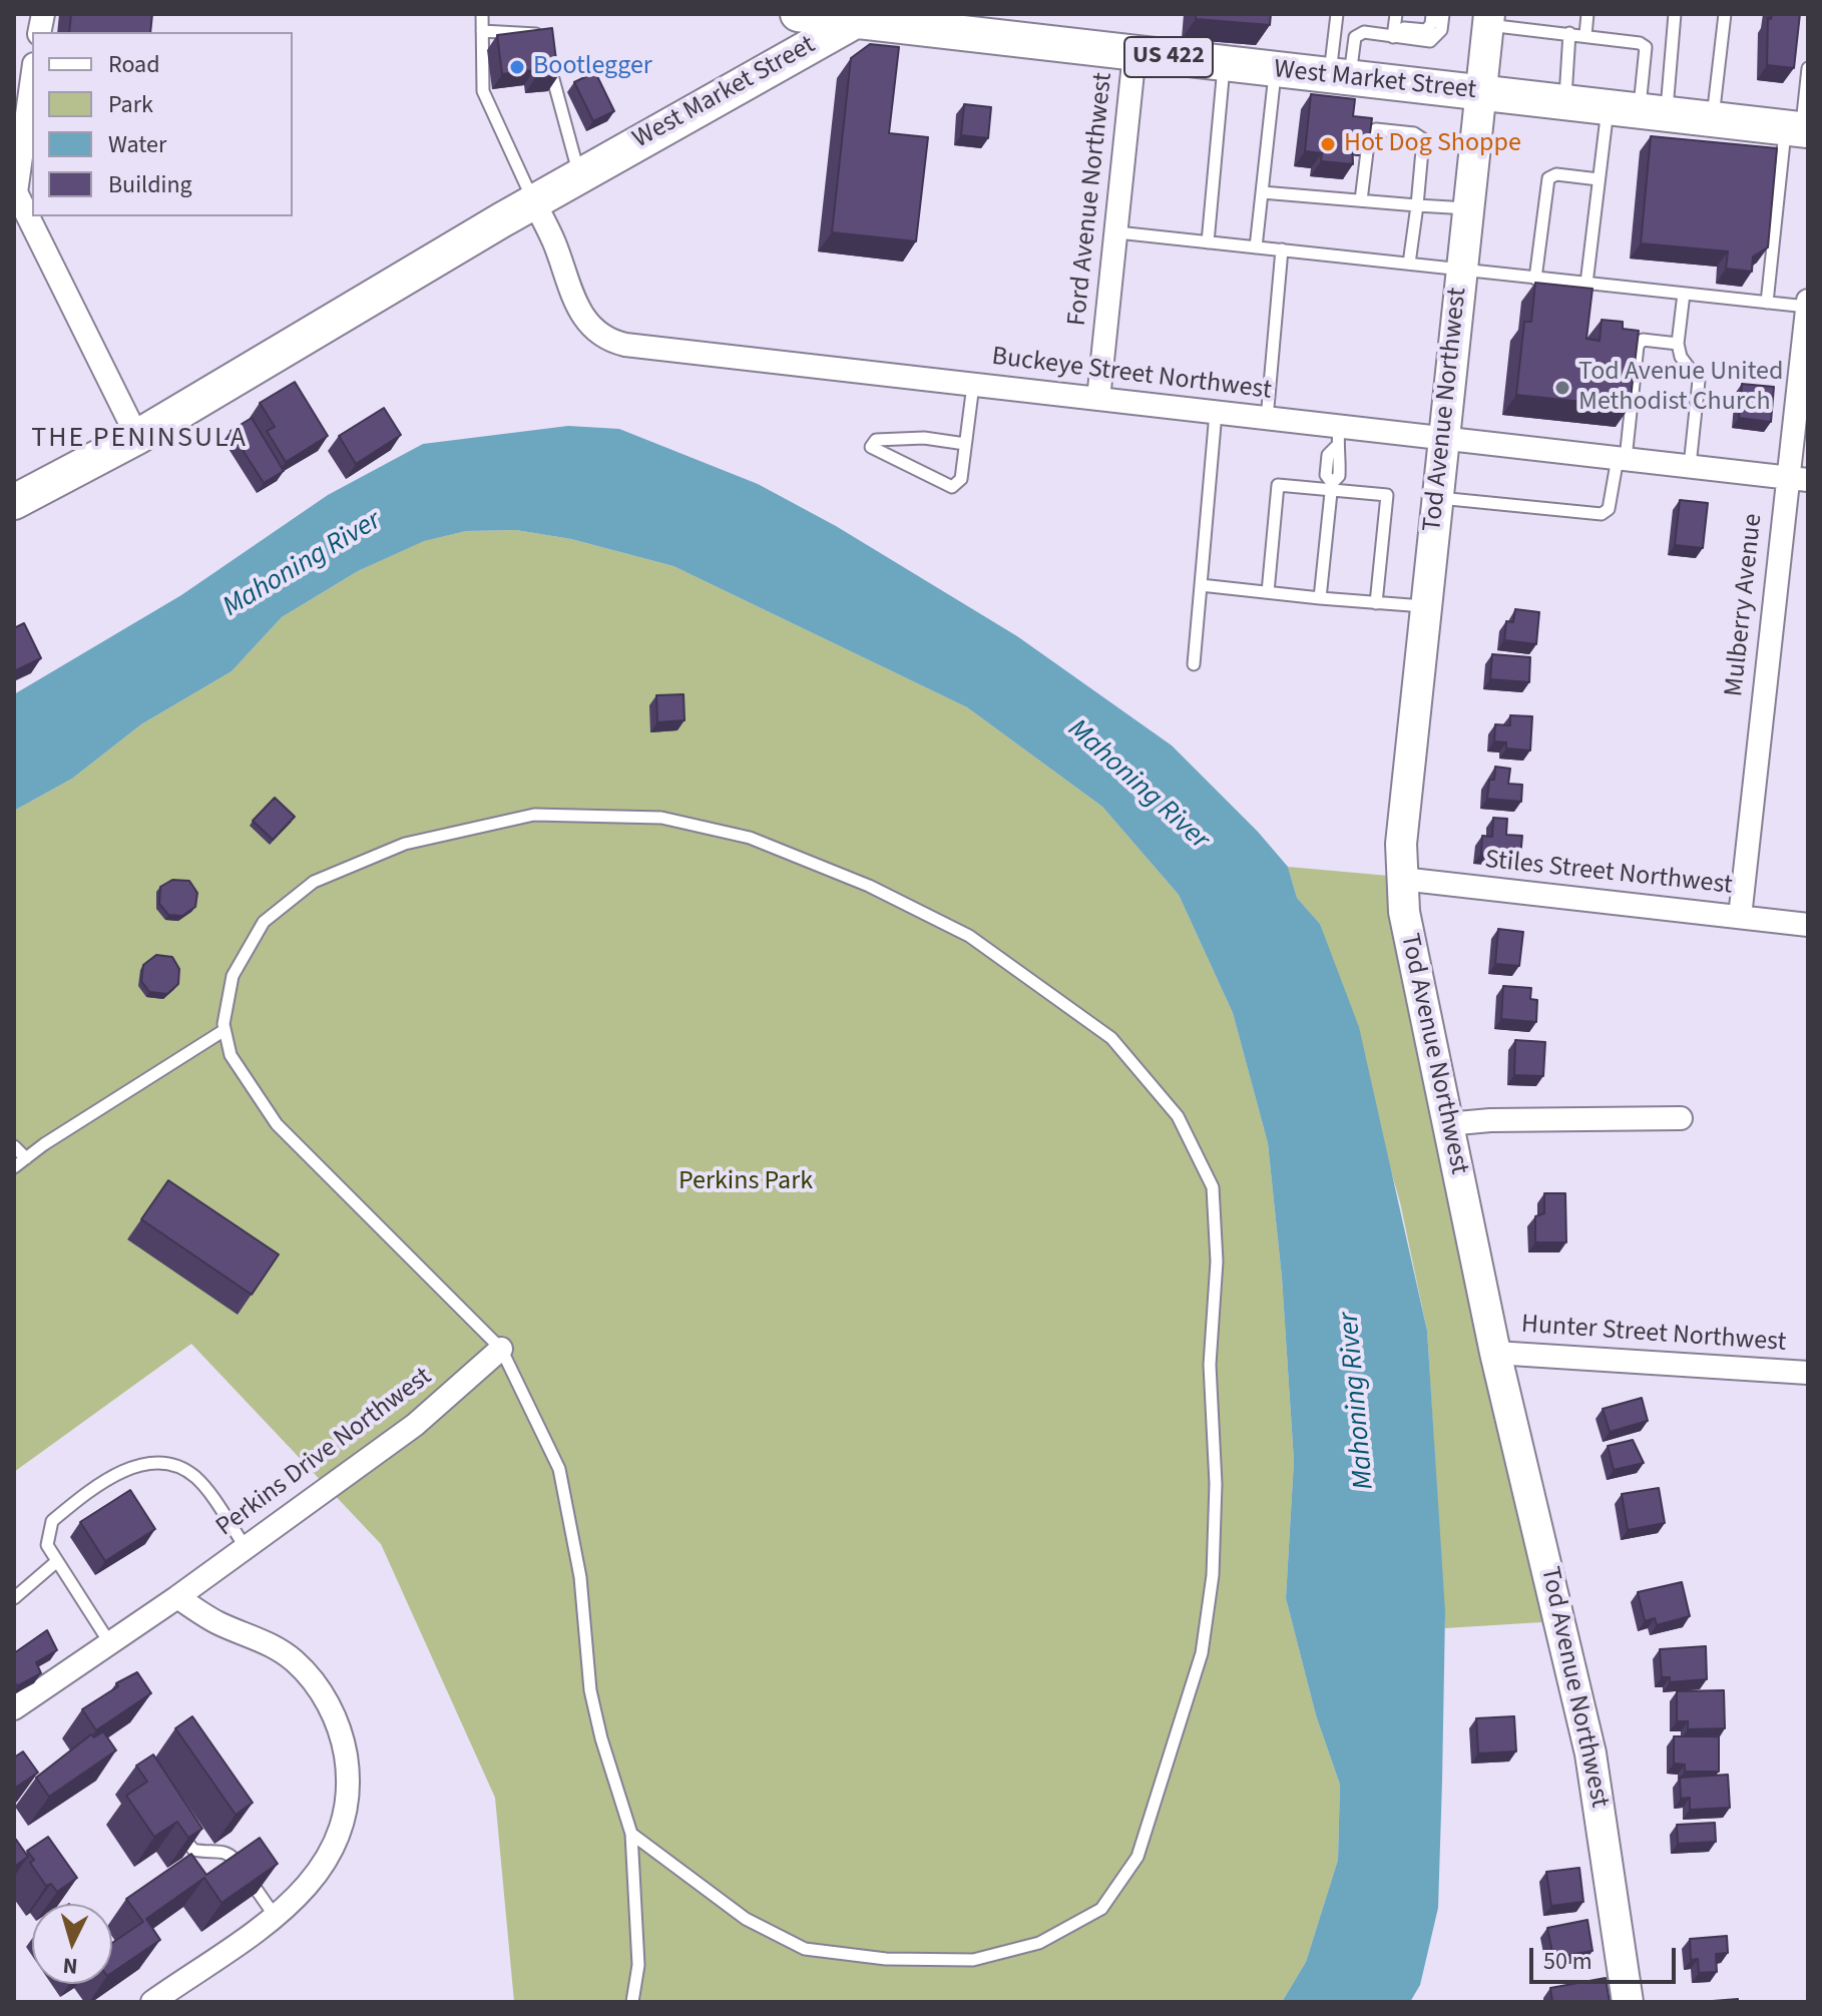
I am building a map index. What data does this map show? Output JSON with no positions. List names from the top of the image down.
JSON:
{
  "streets": {
    "main road": ["US 422", "West Market Street", "Tod Avenue Northwest"],
    "street": [
      "Ford Avenue Northwest",
      "Buckeye Street Northwest",
      "Mulberry Avenue",
      "Stiles Street Northwest",
      "Hunter Street Northwest",
      "Perkins Drive Northwest"
    ]
  },
  "crossings": [
    ["US 422", "West Market Street"],
    ["West Market Street", "Ford Avenue Northwest"],
    ["West Market Street", "Buckeye Street Northwest"],
    ["West Market Street", "Tod Avenue Northwest"],
    ["Ford Avenue Northwest", "Buckeye Street Northwest"],
    ["Buckeye Street Northwest", "Tod Avenue Northwest"],
    ["Buckeye Street Northwest", "Mulberry Avenue"],
    ["Tod Avenue Northwest", "Stiles Street Northwest"],
    ["Tod Avenue Northwest", "Hunter Street Northwest"],
    ["Mulberry Avenue", "Stiles Street Northwest"]
  ],
  "districts": ["THE PENINSULA"],
  "water": ["Mahoning River"],
  "parks": ["Perkins Park"],
  "places": ["Bootlegger", "Hot Dog Shoppe", "Tod Avenue United Methodist Church"],
  "legend": [
    "Road",
    "Park",
    "Water",
    "Building"
  ],
  "scale_bar": "50 m",
  "north": "bottom"
}
